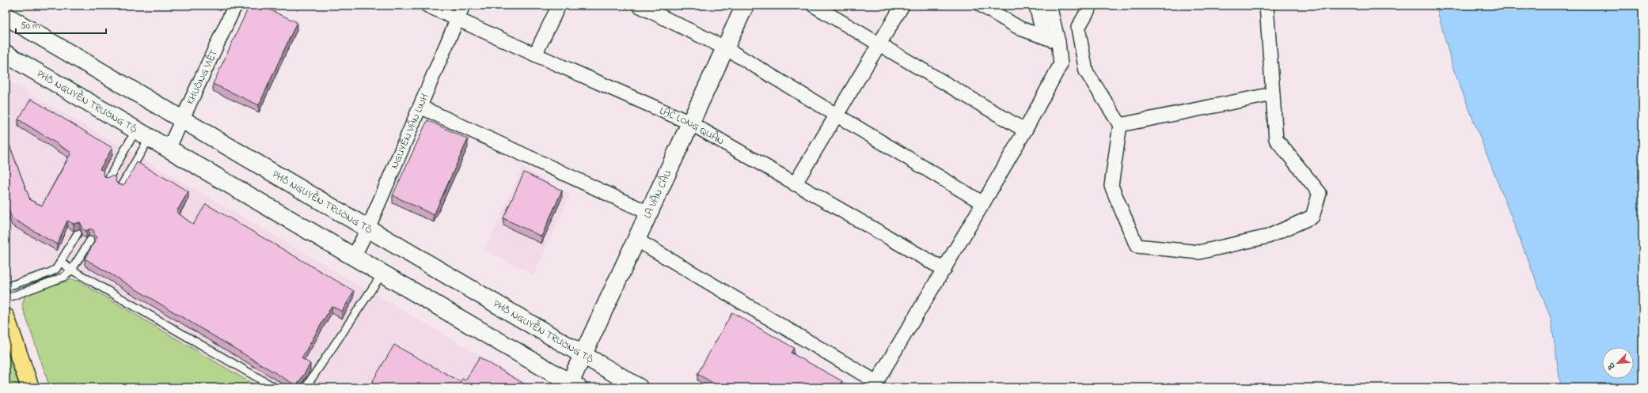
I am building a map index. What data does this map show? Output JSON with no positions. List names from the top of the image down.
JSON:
{
  "streets": {
    "street": [
      "KHUÔNG VIỆT",
      "PHỐ NGUYỄN TRƯỜNG TỘ",
      "LẠC LONG QUÂN",
      "NGUYỄN VĂN LINH",
      "LA VĂN CẦU"
    ]
  },
  "crossings": [
    ["KHUÔNG VIỆT", "PHỐ NGUYỄN TRƯỜNG TỘ"],
    ["PHỐ NGUYỄN TRƯỜNG TỘ", "NGUYỄN VĂN LINH"],
    ["PHỐ NGUYỄN TRƯỜNG TỘ", "LA VĂN CẦU"],
    ["LẠC LONG QUÂN", "NGUYỄN VĂN LINH"],
    ["LẠC LONG QUÂN", "LA VĂN CẦU"]
  ],
  "scale_bar": "50 m",
  "north": "bottom left"
}
